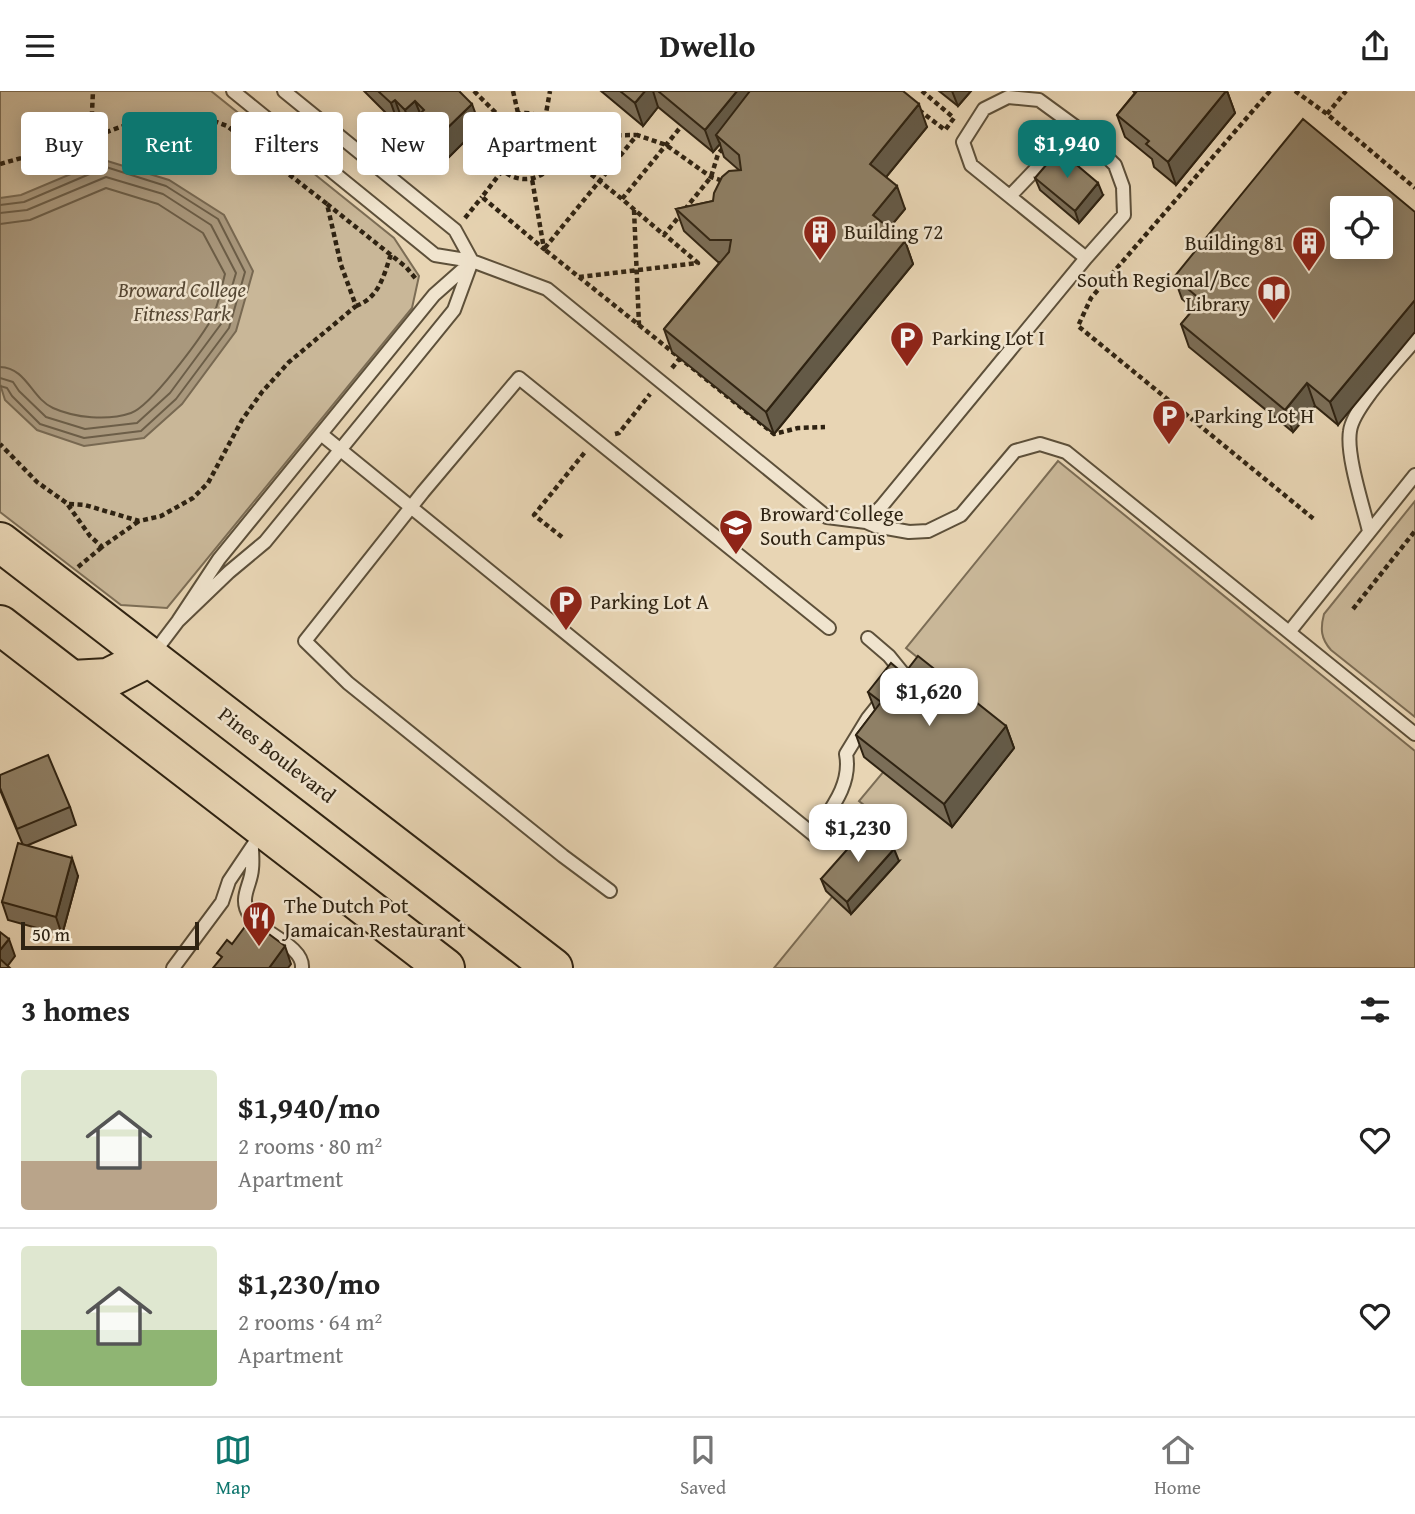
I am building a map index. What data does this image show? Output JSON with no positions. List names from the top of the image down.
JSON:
{
  "streets": {
    "highway": ["Pines Boulevard"]
  },
  "parks": ["Broward College Fitness Park"],
  "places": {
    "building": ["Building 72", "Building 81"],
    "library": ["South Regional/Bcc Library"],
    "parking": ["Parking Lot I", "Parking Lot H", "Parking Lot A"],
    "school or university": ["Broward College South Campus"],
    "restaurant": ["The Dutch Pot Jamaican Restaurant"]
  },
  "scale_bar": "50 m",
  "page": {
    "header": "Dwello",
    "chip": [
      "Buy",
      "Rent",
      "Filters",
      "New",
      "Apartment"
    ],
    "price": ["$1,940", "$1,620", "$1,230"],
    "scale": "50 m",
    "heading": "3 homes",
    "list": [
      {
        "name": "$1,940/mo",
        "note": "2 rooms · 80 m² · Apartment"
      },
      {
        "name": "$1,230/mo",
        "note": "2 rooms · 64 m² · Apartment"
      }
    ],
    "tabs": ["Map", "Saved", "Home"]
  }
}
